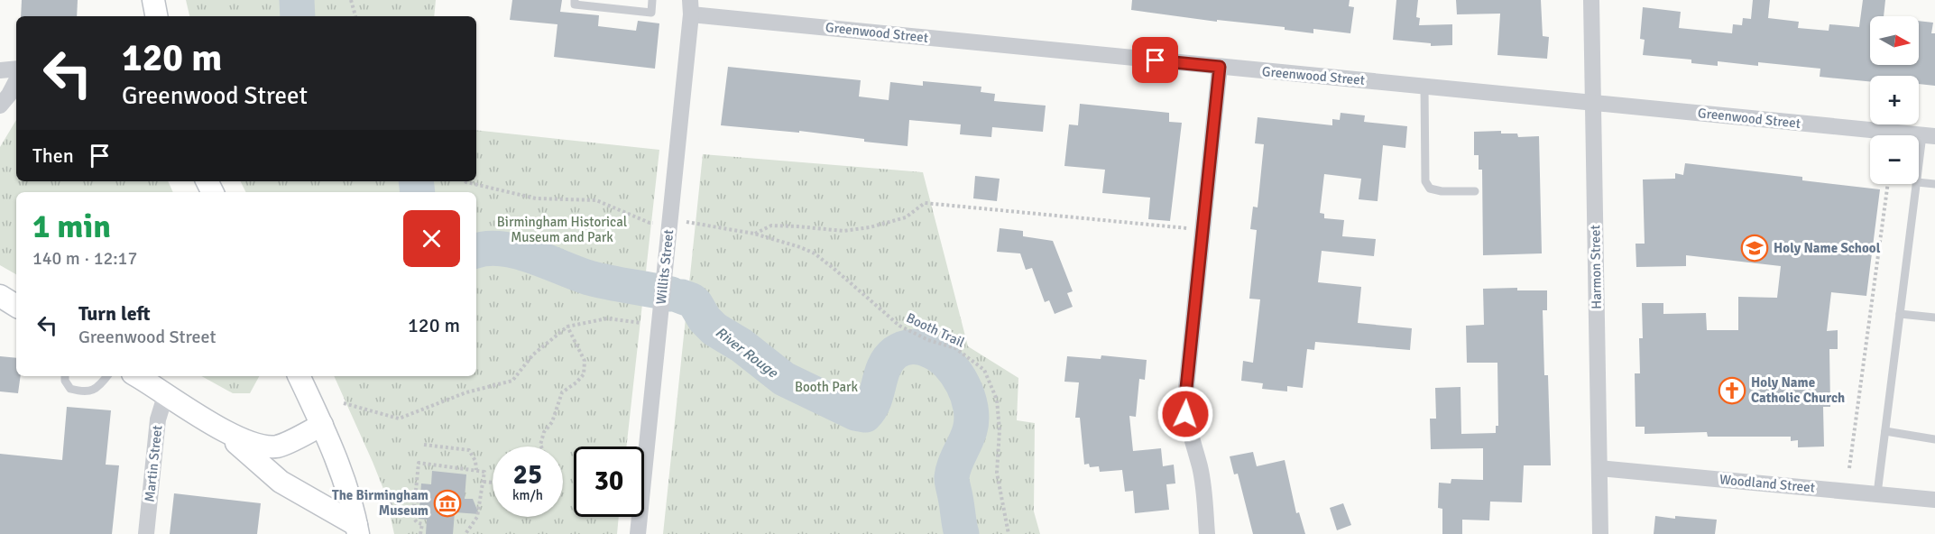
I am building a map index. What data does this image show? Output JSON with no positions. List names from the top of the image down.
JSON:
{
  "streets": {
    "street": [
      "Greenwood Street",
      "Willits Street",
      "Harmon Street",
      "Martin Street",
      "Woodland Street"
    ],
    "path": ["Booth Trail"]
  },
  "crossings": [
    ["Greenwood Street", "Willits Street"],
    ["Greenwood Street", "Harmon Street"],
    ["Willits Street", "Booth Trail"],
    ["Harmon Street", "Woodland Street"]
  ],
  "water": ["River Rouge"],
  "parks": ["Birmingham Historical Museum and Park", "Booth Park"],
  "places": {
    "school or university": ["Holy Name School"],
    "church": ["Holy Name Catholic Church"],
    "museum": ["The Birmingham Museum"]
  },
  "north": "right",
  "page": {
    "map_buttons": ["+", "−"],
    "turn": ["120 m", "Greenwood Street"],
    "then": "Then",
    "heading": ["1 min", "140 m · 12:17"],
    "list": [
      {
        "name": "Turn left",
        "note": "Greenwood Street",
        "value": "120 m"
      }
    ],
    "speed": "25 km/h",
    "limit": "30"
  }
}
